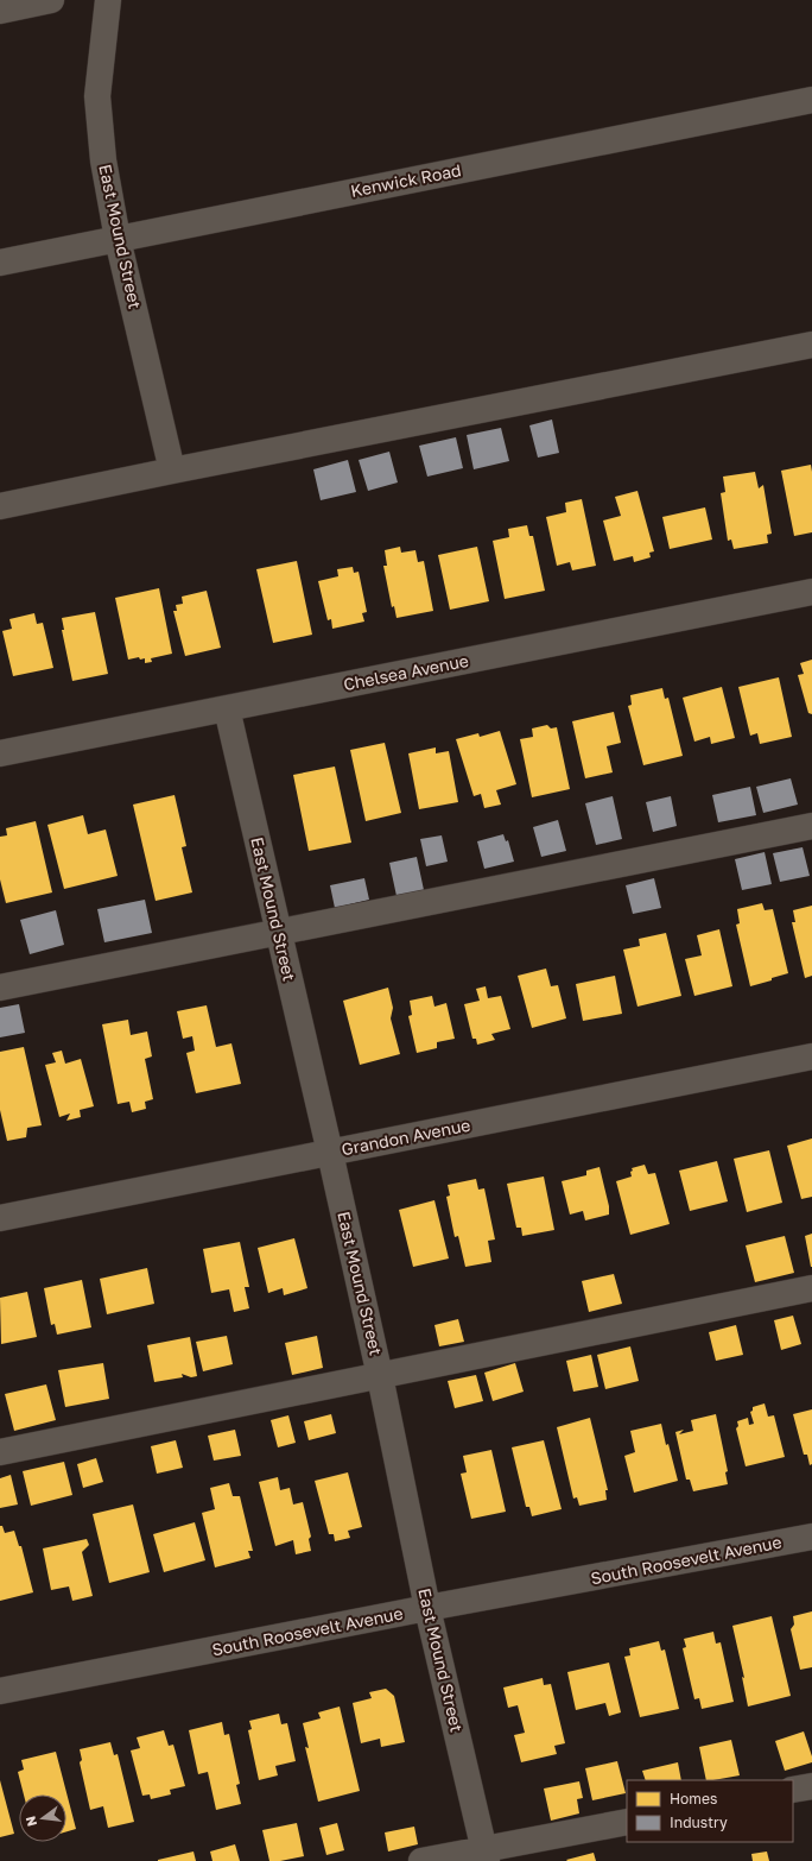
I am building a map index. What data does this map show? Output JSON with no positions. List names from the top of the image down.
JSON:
{
  "streets": {
    "street": [
      "Kenwick Road",
      "East Mound Street",
      "Chelsea Avenue",
      "Grandon Avenue",
      "South Roosevelt Avenue"
    ]
  },
  "crossings": [
    ["Kenwick Road", "East Mound Street"],
    ["East Mound Street", "Chelsea Avenue"],
    ["East Mound Street", "Grandon Avenue"],
    ["East Mound Street", "South Roosevelt Avenue"]
  ],
  "legend": ["Homes", "Industry"],
  "north": "left"
}
